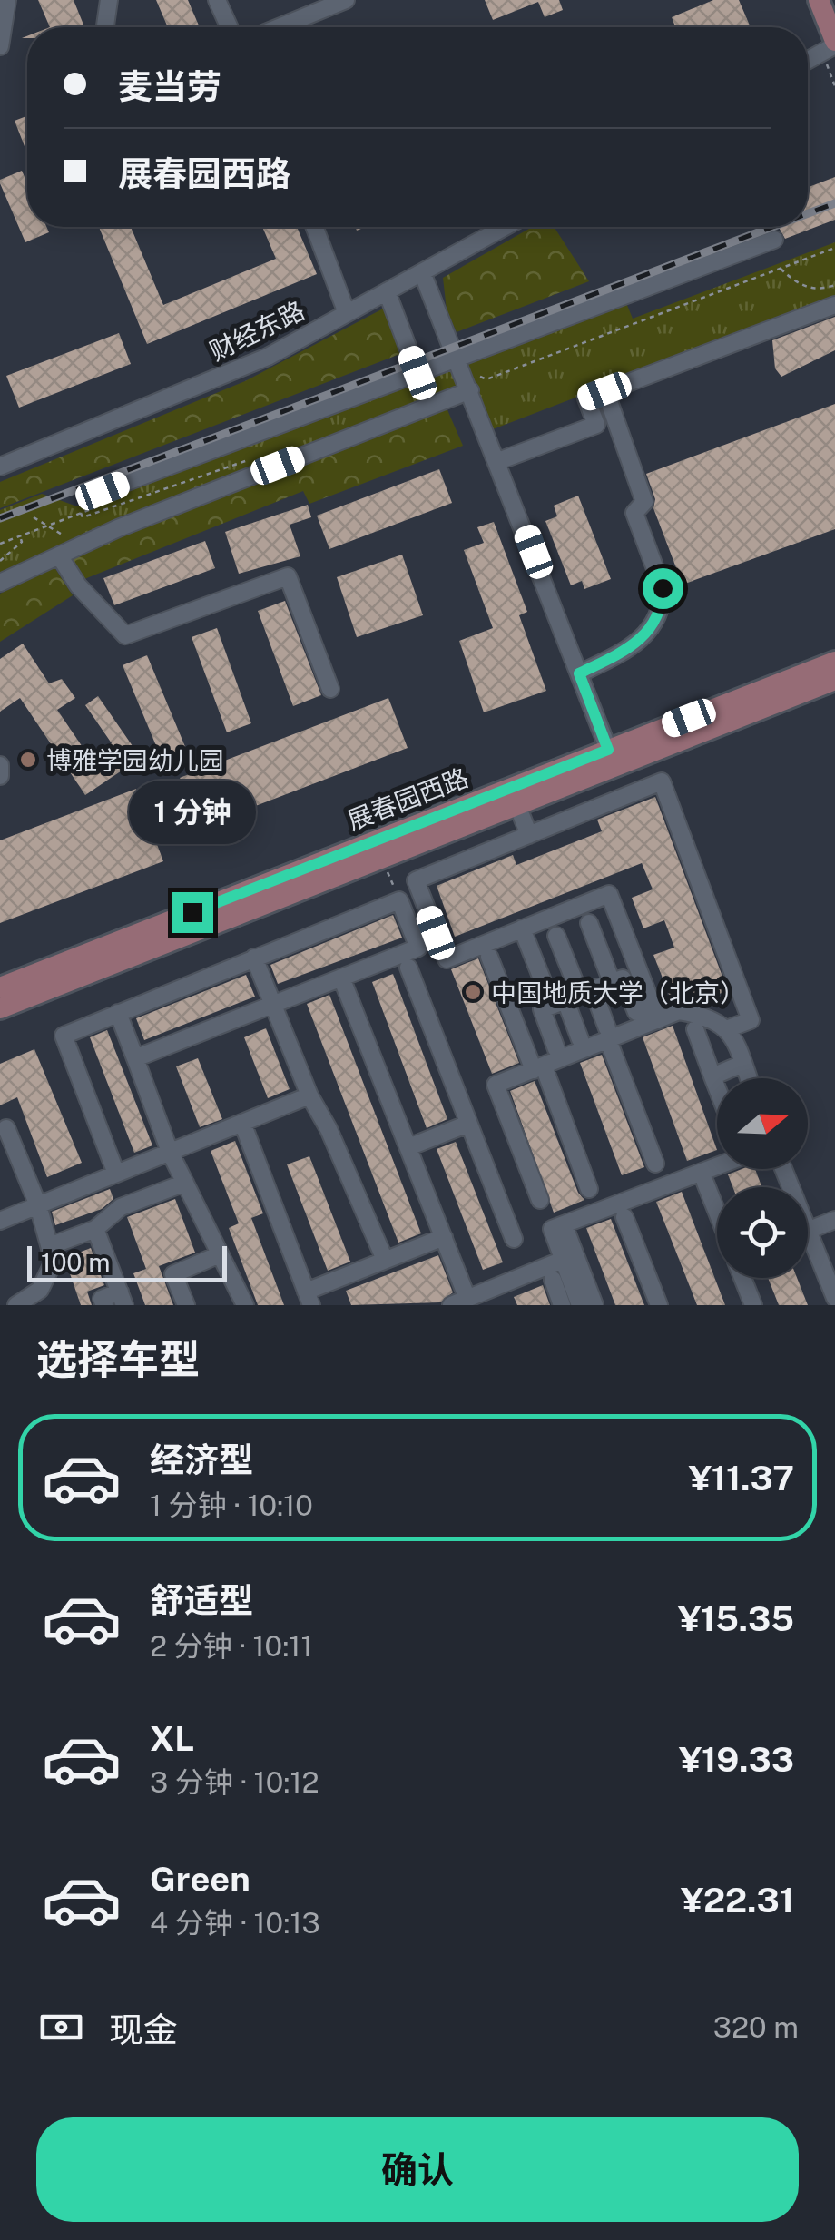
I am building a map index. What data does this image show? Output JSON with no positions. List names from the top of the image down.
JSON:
{
  "streets": {
    "main road": ["展春园西路"],
    "street": ["财经东路"]
  },
  "places": ["博雅学园幼儿园", "中国地质大学（北京）"],
  "scale_bar": "100 m",
  "north": "right",
  "page": {
    "banner": ["麦当劳", "展春园西路"],
    "bubble": "1 分钟",
    "scale": "100 m",
    "heading": "选择车型",
    "list": [
      {
        "name": "经济型",
        "note": "1 分钟 · 10:10",
        "value": "¥11.37"
      },
      {
        "name": "舒适型",
        "note": "2 分钟 · 10:11",
        "value": "¥15.35"
      },
      {
        "name": "XL",
        "note": "3 分钟 · 10:12",
        "value": "¥19.33"
      },
      {
        "name": "Green",
        "note": "4 分钟 · 10:13",
        "value": "¥22.31"
      }
    ],
    "pay": ["现金", "320 m"],
    "buttons": "确认"
  }
}
